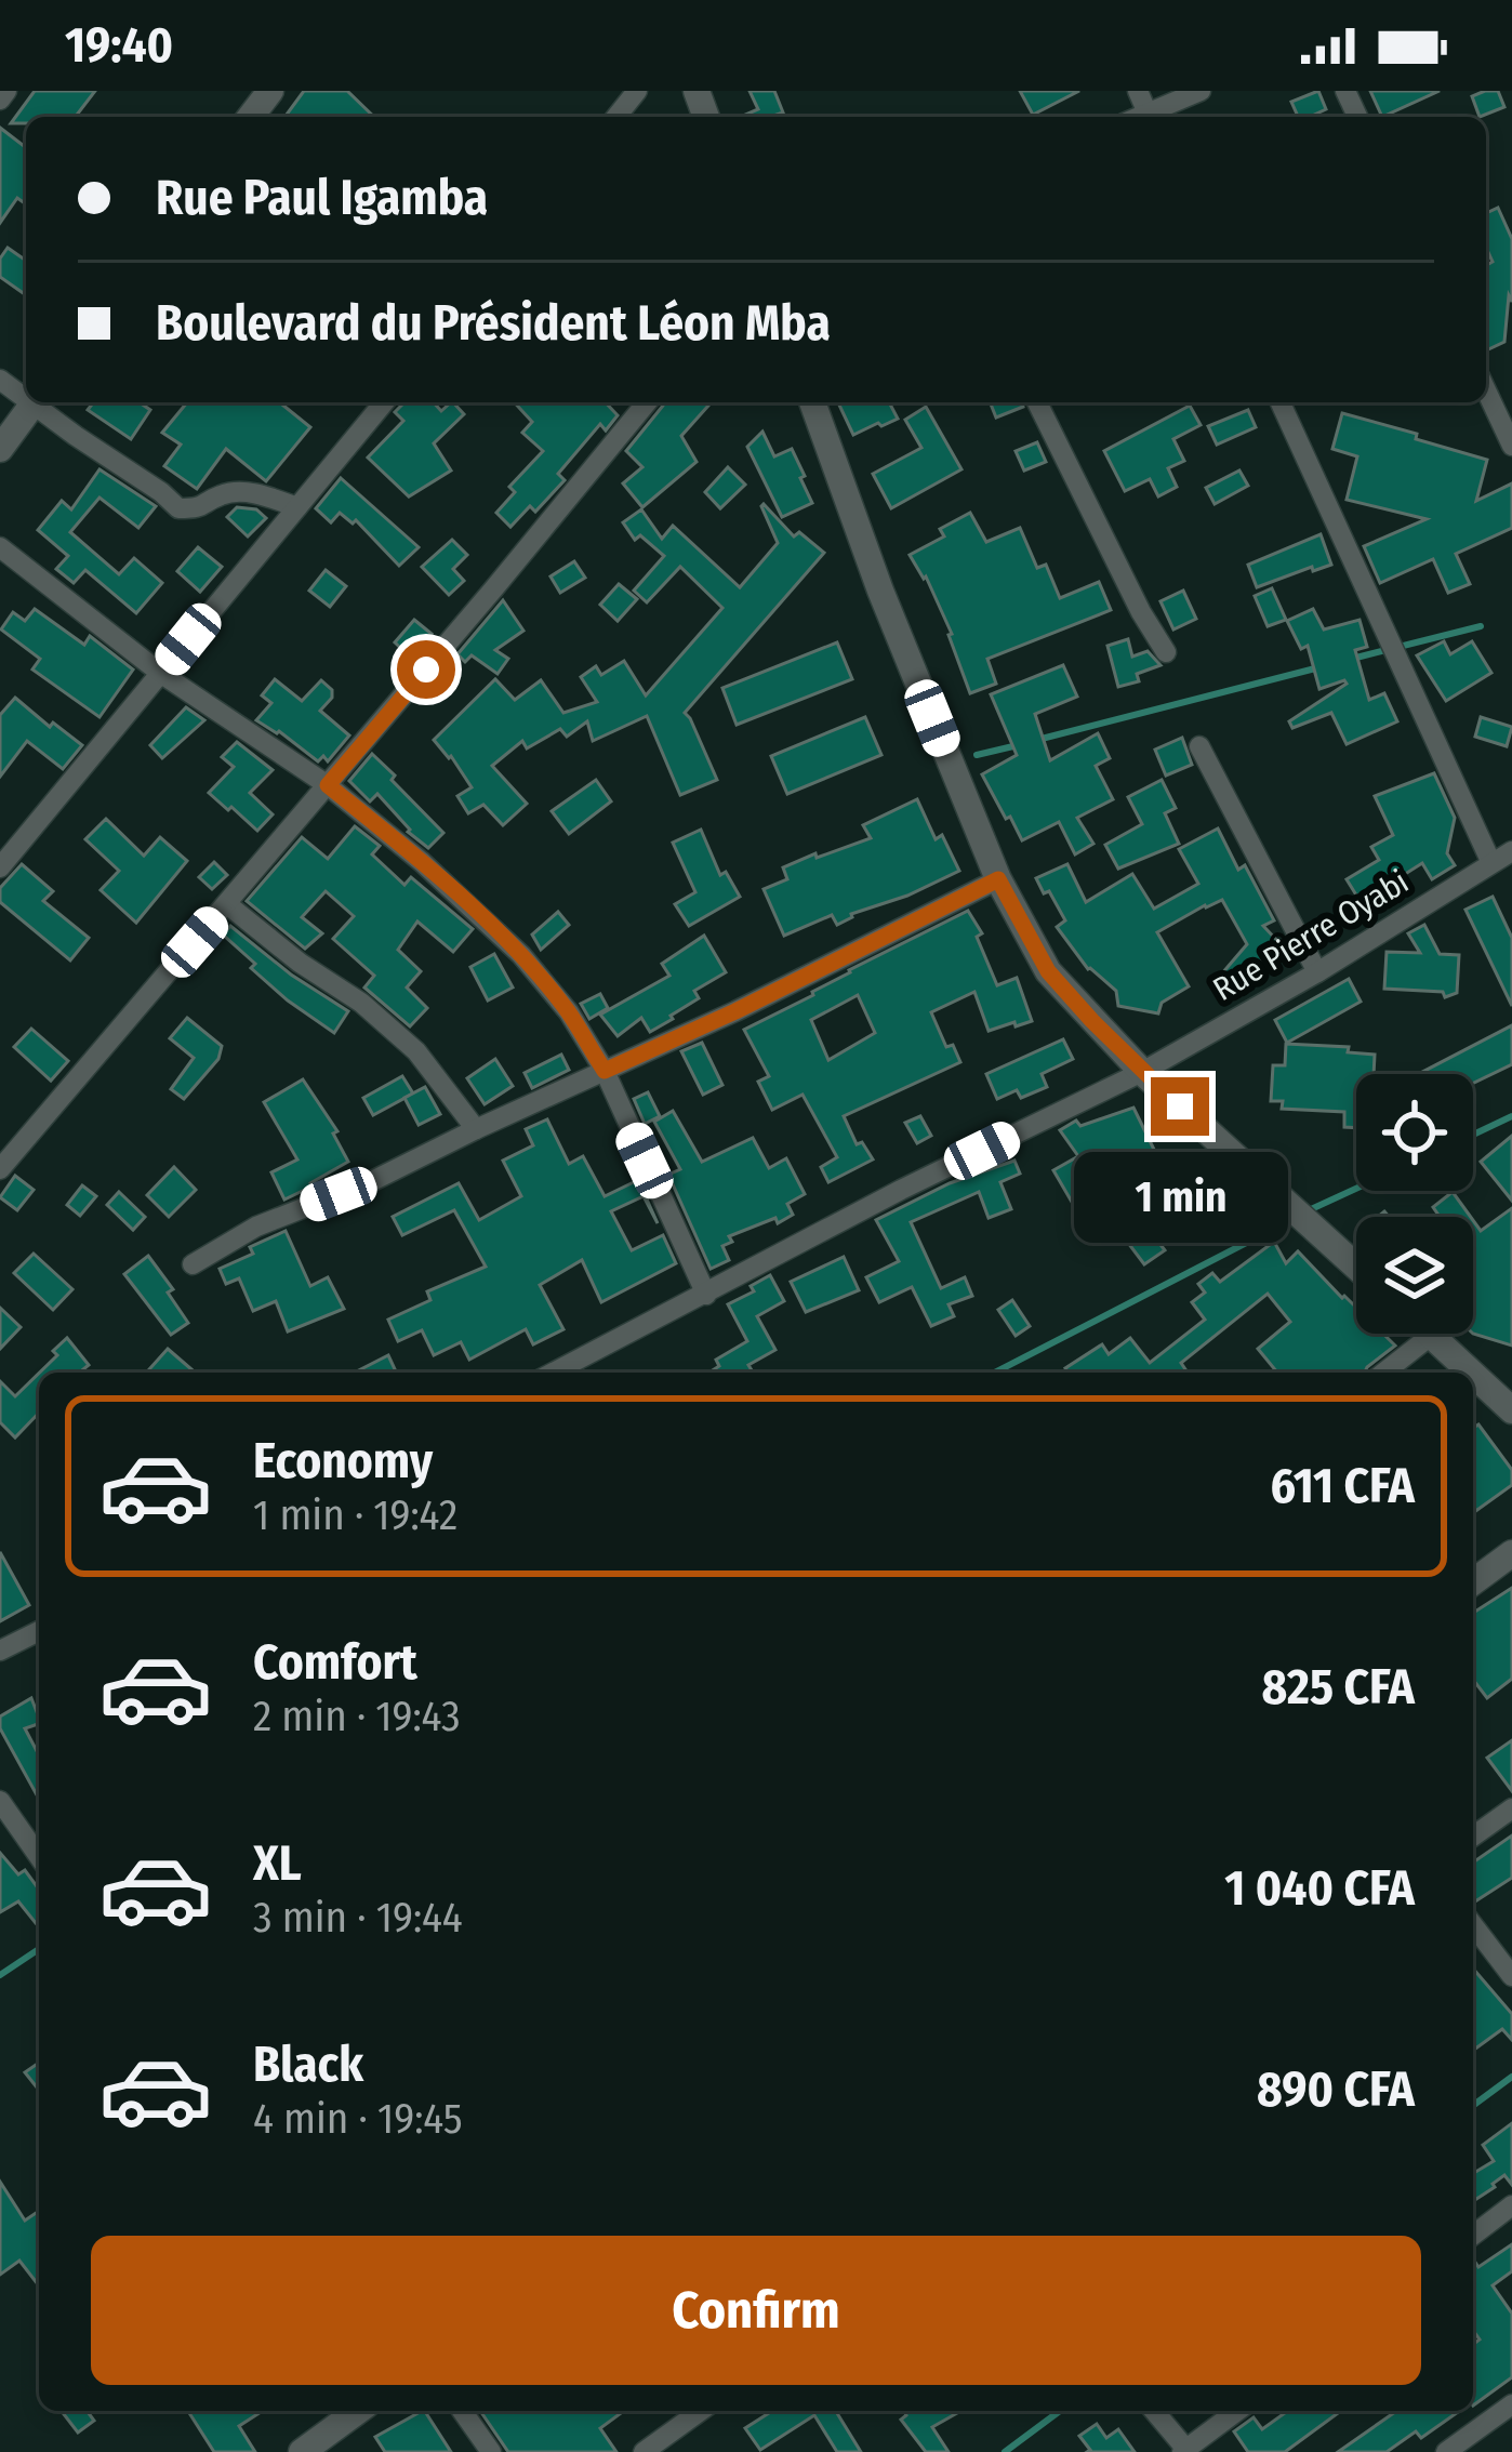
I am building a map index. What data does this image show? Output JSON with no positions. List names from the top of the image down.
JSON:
{
  "streets": {
    "street": ["Rue Pierre Oyabi"]
  },
  "page": {
    "status": "19:40",
    "banner": ["Rue Paul Igamba", "Boulevard du Président Léon Mba"],
    "bubble": "1 min",
    "list": [
      {
        "name": "Economy",
        "note": "1 min · 19:42",
        "value": "611 CFA"
      },
      {
        "name": "Comfort",
        "note": "2 min · 19:43",
        "value": "825 CFA"
      },
      {
        "name": "XL",
        "note": "3 min · 19:44",
        "value": "1 040 CFA"
      },
      {
        "name": "Black",
        "note": "4 min · 19:45",
        "value": "890 CFA"
      }
    ],
    "buttons": "Confirm"
  }
}
